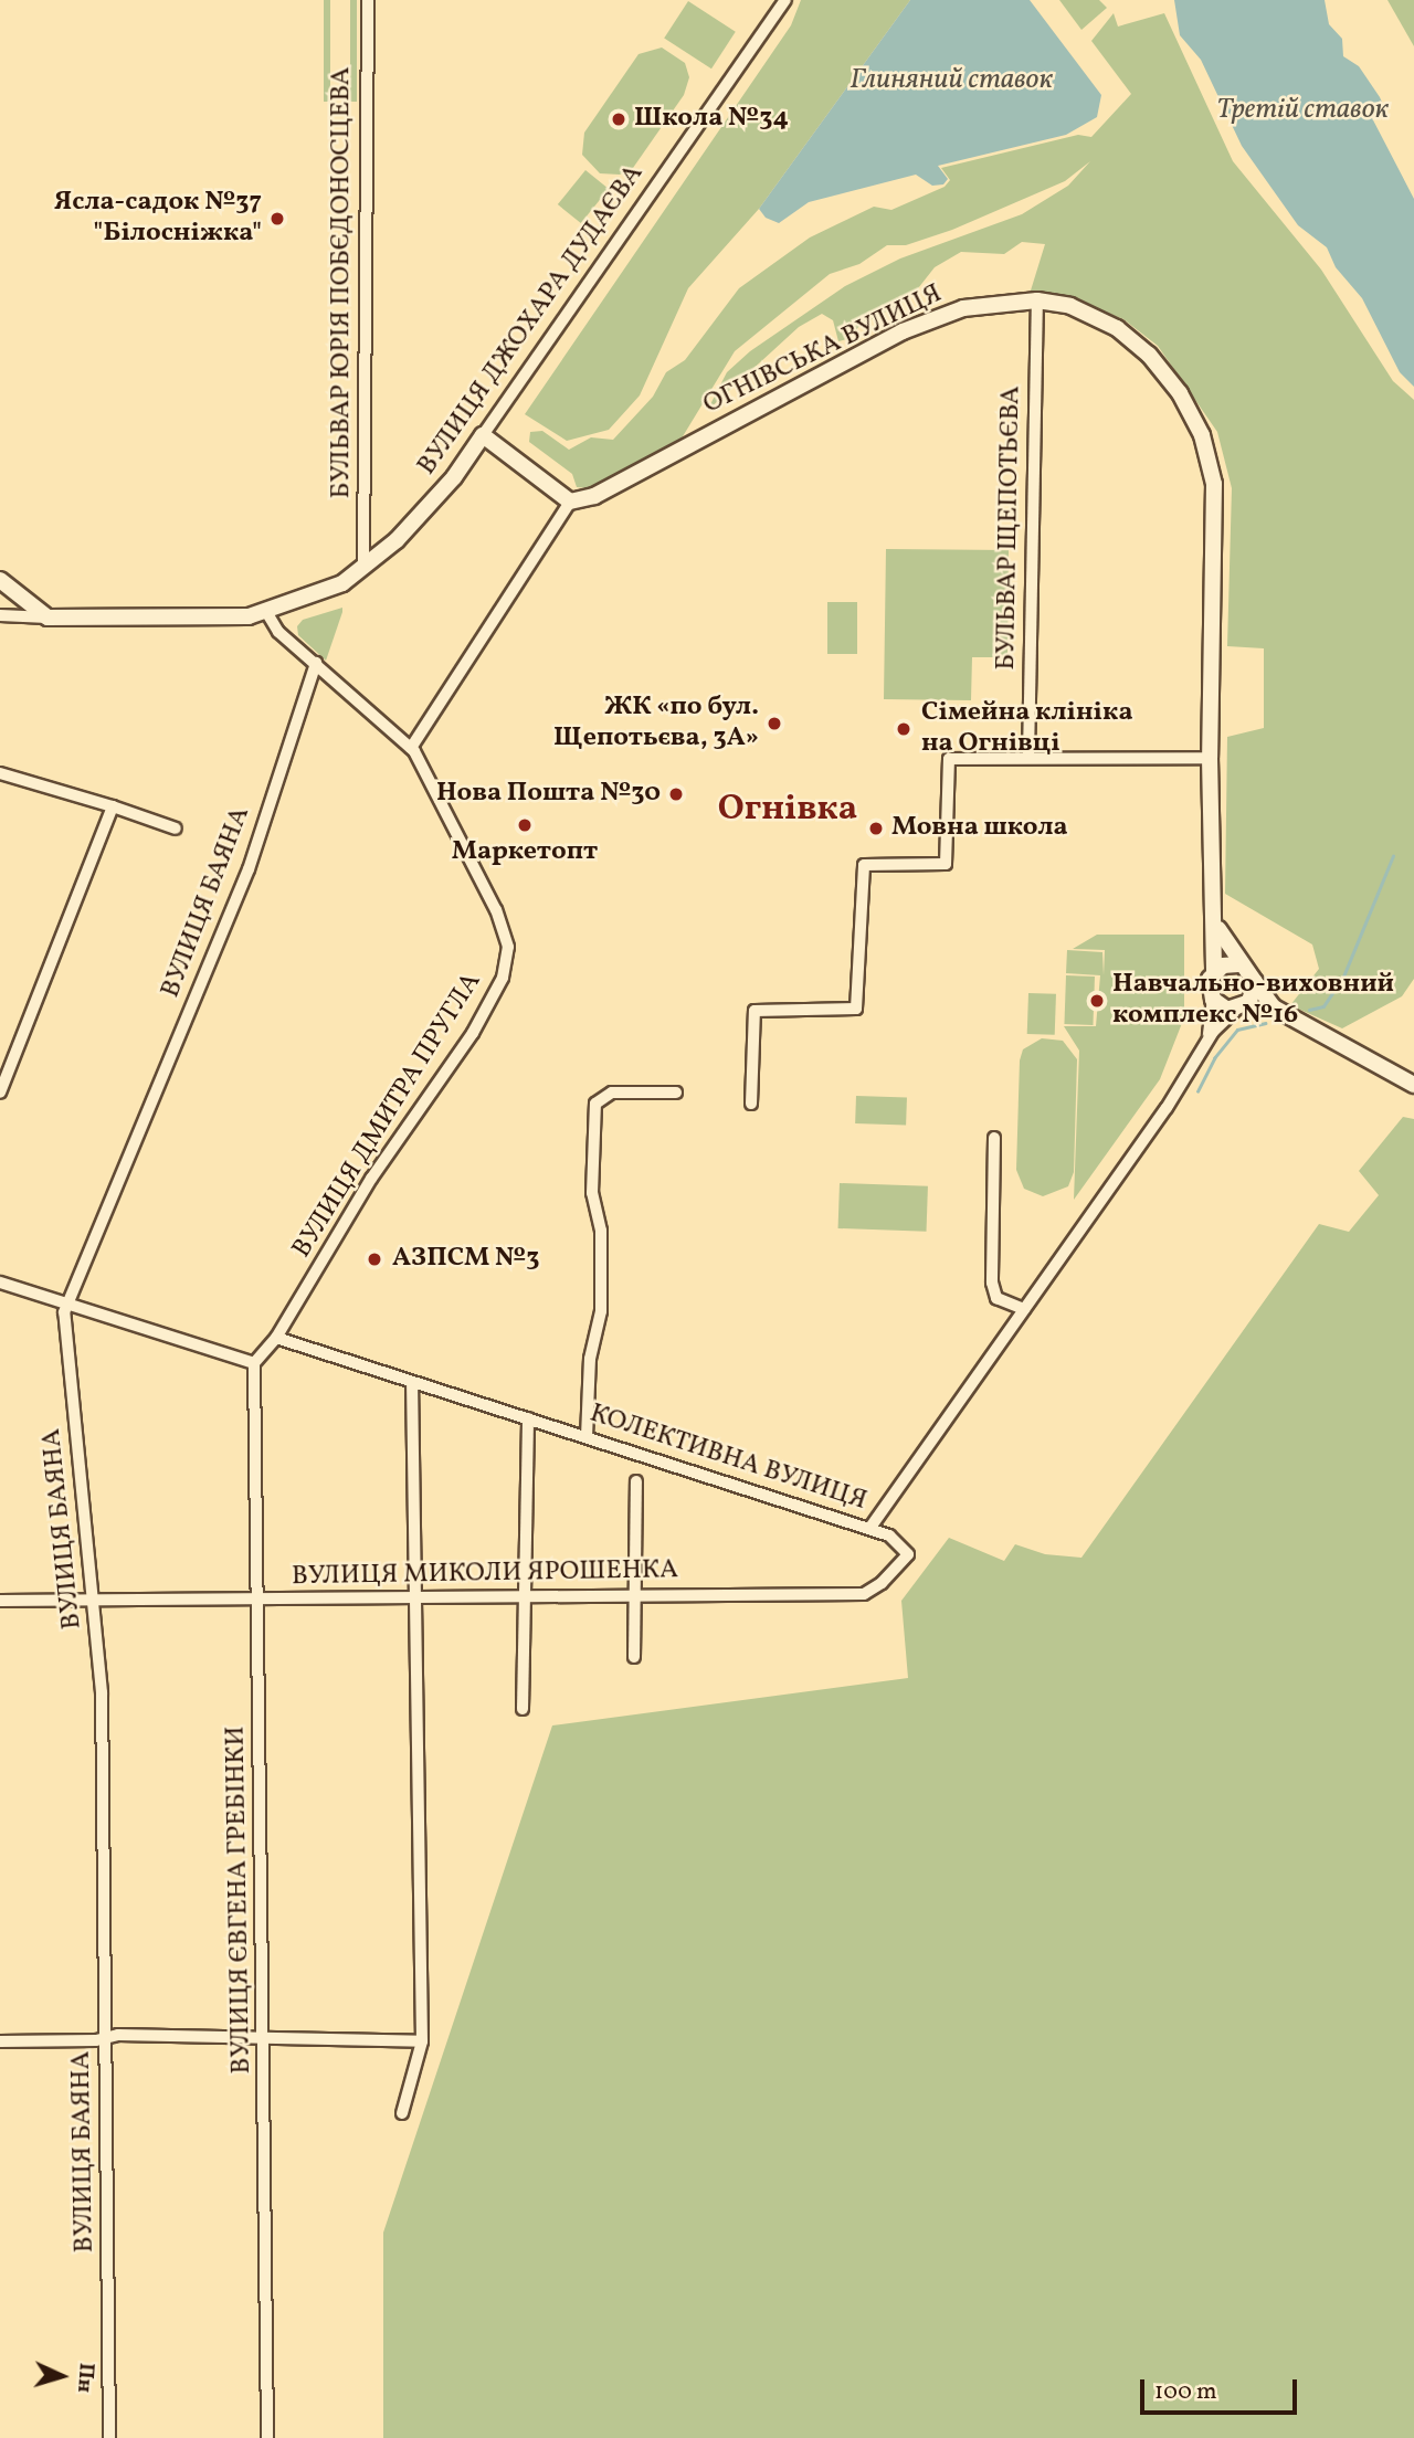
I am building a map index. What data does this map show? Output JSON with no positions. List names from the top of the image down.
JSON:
{
  "streets": {
    "street": [
      "БУЛЬВАР ЮРІЯ ПОБЄДОНОСЦЕВА",
      "ВУЛИЦЯ ДЖОХАРА ДУДАЄВА",
      "ОГНІВСЬКА ВУЛИЦЯ",
      "БУЛЬВАР ЩЕПОТЬЄВА",
      "ВУЛИЦЯ БАЯНА",
      "ВУЛИЦЯ ДМИТРА ПРУГЛА",
      "КОЛЕКТИВНА ВУЛИЦЯ",
      "ВУЛИЦЯ МИКОЛИ ЯРОШЕНКА",
      "ВУЛИЦЯ ЄВГЕНА ГРЕБІНКИ"
    ]
  },
  "crossings": [
    ["БУЛЬВАР ЮРІЯ ПОБЄДОНОСЦЕВА", "ВУЛИЦЯ ДЖОХАРА ДУДАЄВА"],
    ["ВУЛИЦЯ ДЖОХАРА ДУДАЄВА", "ВУЛИЦЯ ДМИТРА ПРУГЛА"],
    ["ОГНІВСЬКА ВУЛИЦЯ", "БУЛЬВАР ЩЕПОТЬЄВА"],
    ["ОГНІВСЬКА ВУЛИЦЯ", "КОЛЕКТИВНА ВУЛИЦЯ"],
    ["ВУЛИЦЯ БАЯНА", "ВУЛИЦЯ ДМИТРА ПРУГЛА"],
    ["ВУЛИЦЯ БАЯНА", "ВУЛИЦЯ МИКОЛИ ЯРОШЕНКА"],
    ["ВУЛИЦЯ ДМИТРА ПРУГЛА", "КОЛЕКТИВНА ВУЛИЦЯ"],
    ["ВУЛИЦЯ ДМИТРА ПРУГЛА", "ВУЛИЦЯ ЄВГЕНА ГРЕБІНКИ"],
    ["КОЛЕКТИВНА ВУЛИЦЯ", "ВУЛИЦЯ МИКОЛИ ЯРОШЕНКА"],
    ["ВУЛИЦЯ МИКОЛИ ЯРОШЕНКА", "ВУЛИЦЯ ЄВГЕНА ГРЕБІНКИ"]
  ],
  "districts": ["Огнівка"],
  "water": ["Глиняний ставок", "Третій ставок"],
  "places": [
    "Школа №34",
    "Ясла-садок №37 \"Білосніжка\"",
    "ЖК «по бул. Щепотьєва, 3А»",
    "Сімейна клініка на Огнівці",
    "Нова Пошта №30",
    "Маркетопт",
    "Мовна школа",
    "Навчально-виховний комплекс №16",
    "АЗПСМ №3"
  ],
  "scale_bar": "100 m",
  "north": "right"
}
